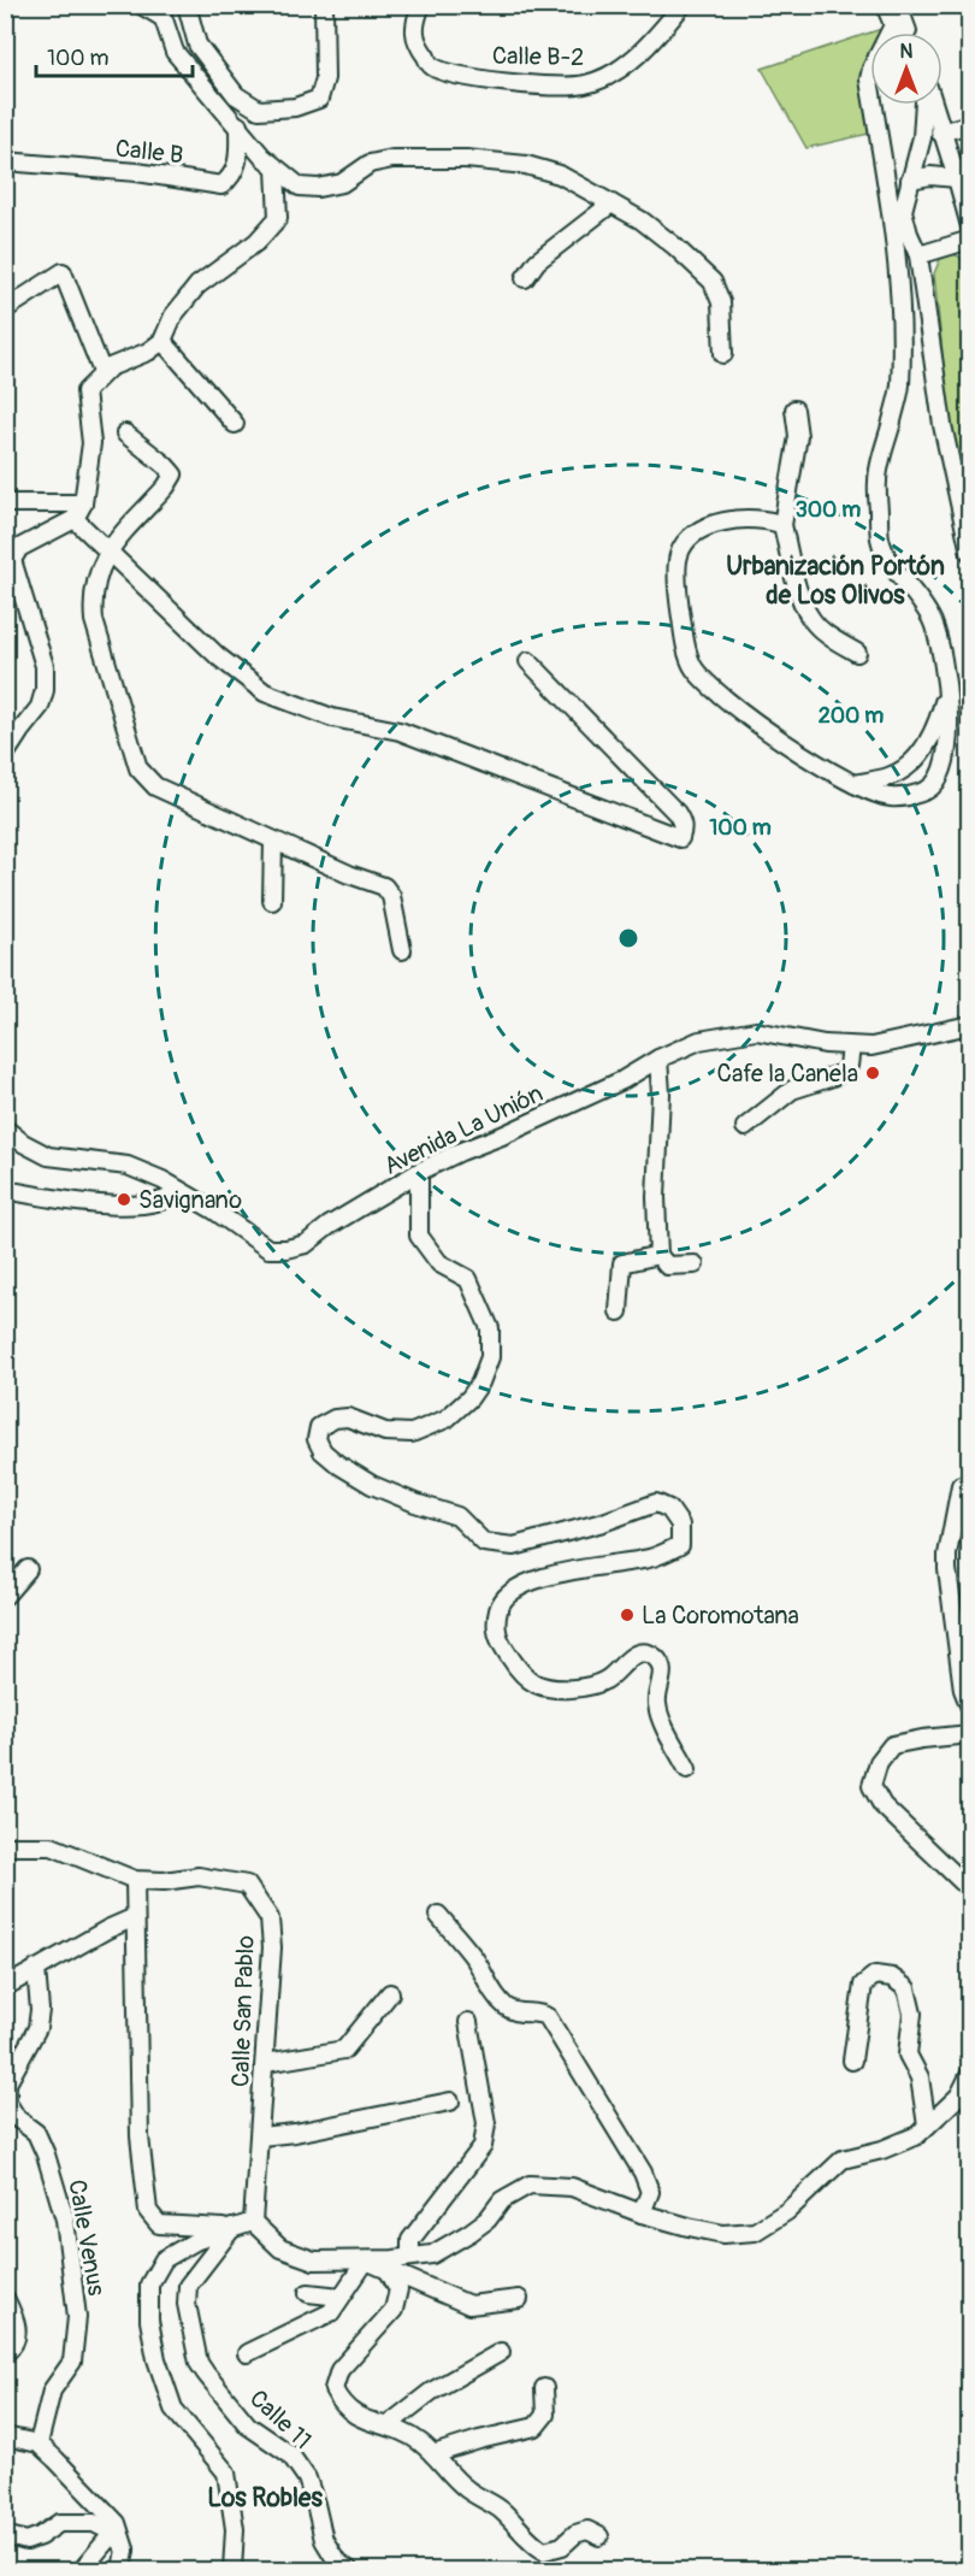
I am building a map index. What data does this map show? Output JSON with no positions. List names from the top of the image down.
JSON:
{
  "streets": {
    "street": [
      "Calle B-2",
      "Calle B",
      "Avenida La Unión",
      "Calle San Pablo",
      "Calle Venus",
      "Calle 11"
    ]
  },
  "districts": ["Urbanización Portón de Los Olivos", "Los Robles"],
  "places": ["Cafe la Canela", "Savignano", "La Coromotana"],
  "scale_bar": "100 m",
  "north": "top",
  "rings": ["300 m", "200 m", "100 m"]
}
